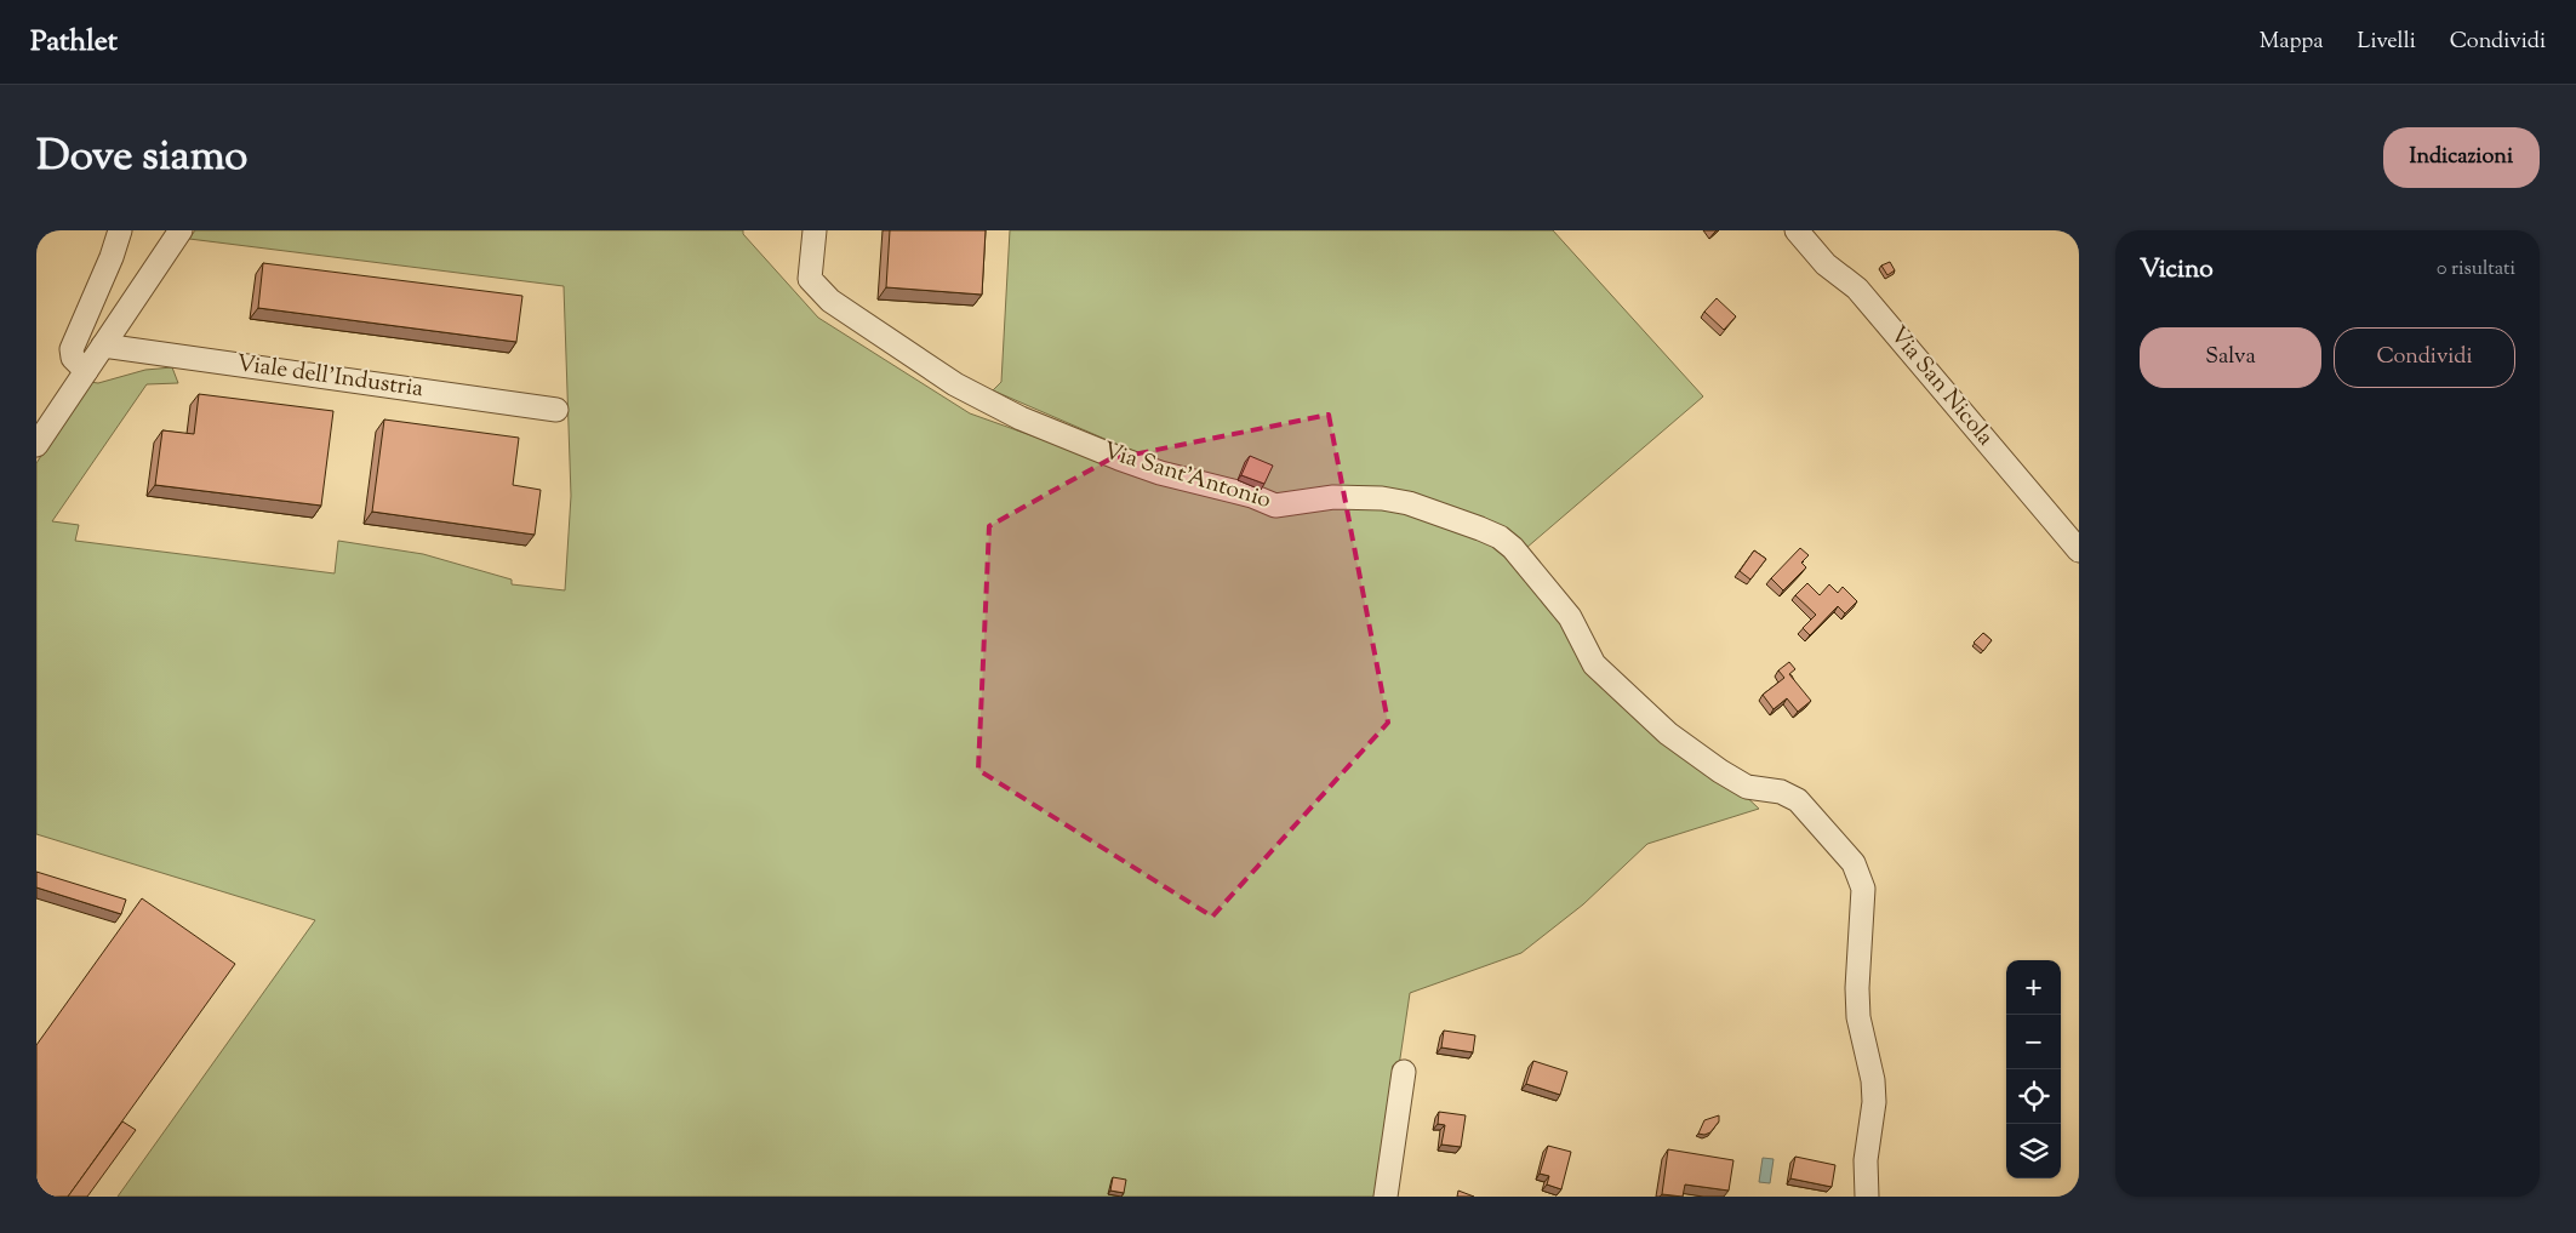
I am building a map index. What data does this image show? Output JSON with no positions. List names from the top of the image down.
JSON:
{
  "streets": {
    "street": ["Viale dell'Industria", "Via San Nicola", "Via Sant'Antonio"]
  },
  "page": {
    "header": "Pathlet",
    "nav": ["Mappa", "Livelli", "Condividi"],
    "title": "Dove siamo",
    "buttons": [
      "Indicazioni",
      ["Salva", "Condividi"]
    ],
    "heading": ["Vicino", "0 risultati"],
    "map_buttons": ["+", "−"]
  }
}
